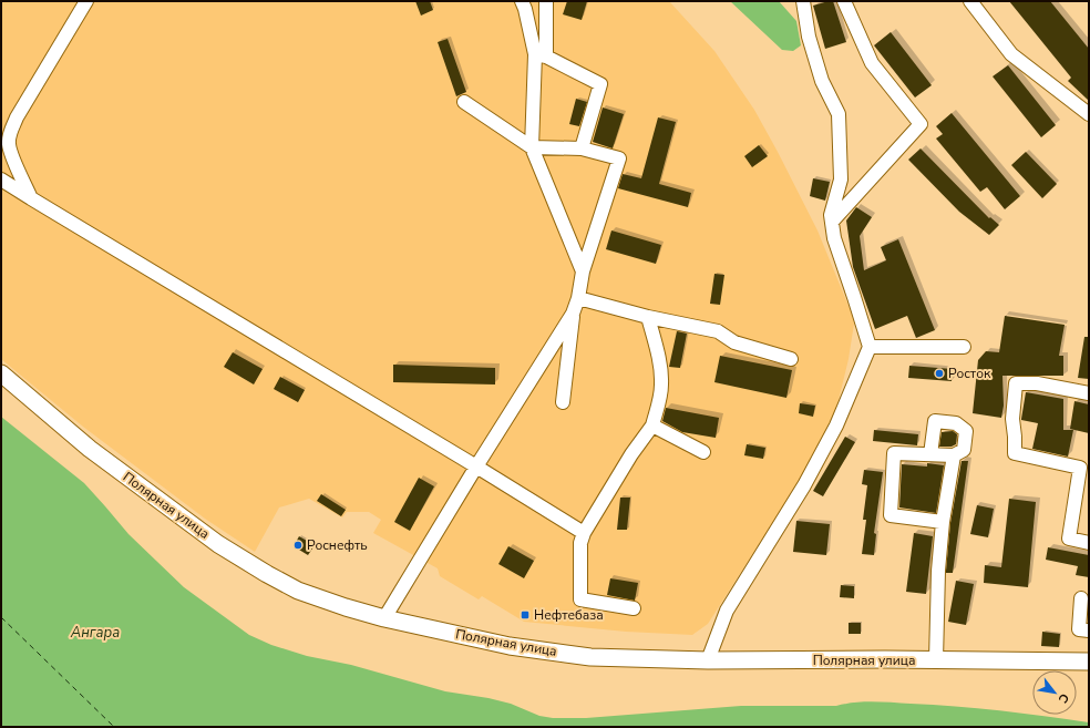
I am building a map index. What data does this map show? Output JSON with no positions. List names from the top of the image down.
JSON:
{
  "streets": {
    "main road": ["Полярная улица"]
  },
  "water": ["Ангара"],
  "places": {
    "other": ["Росток", "Роснефть"],
    "transit": ["Нефтебаза"]
  },
  "north": "bottom right"
}
